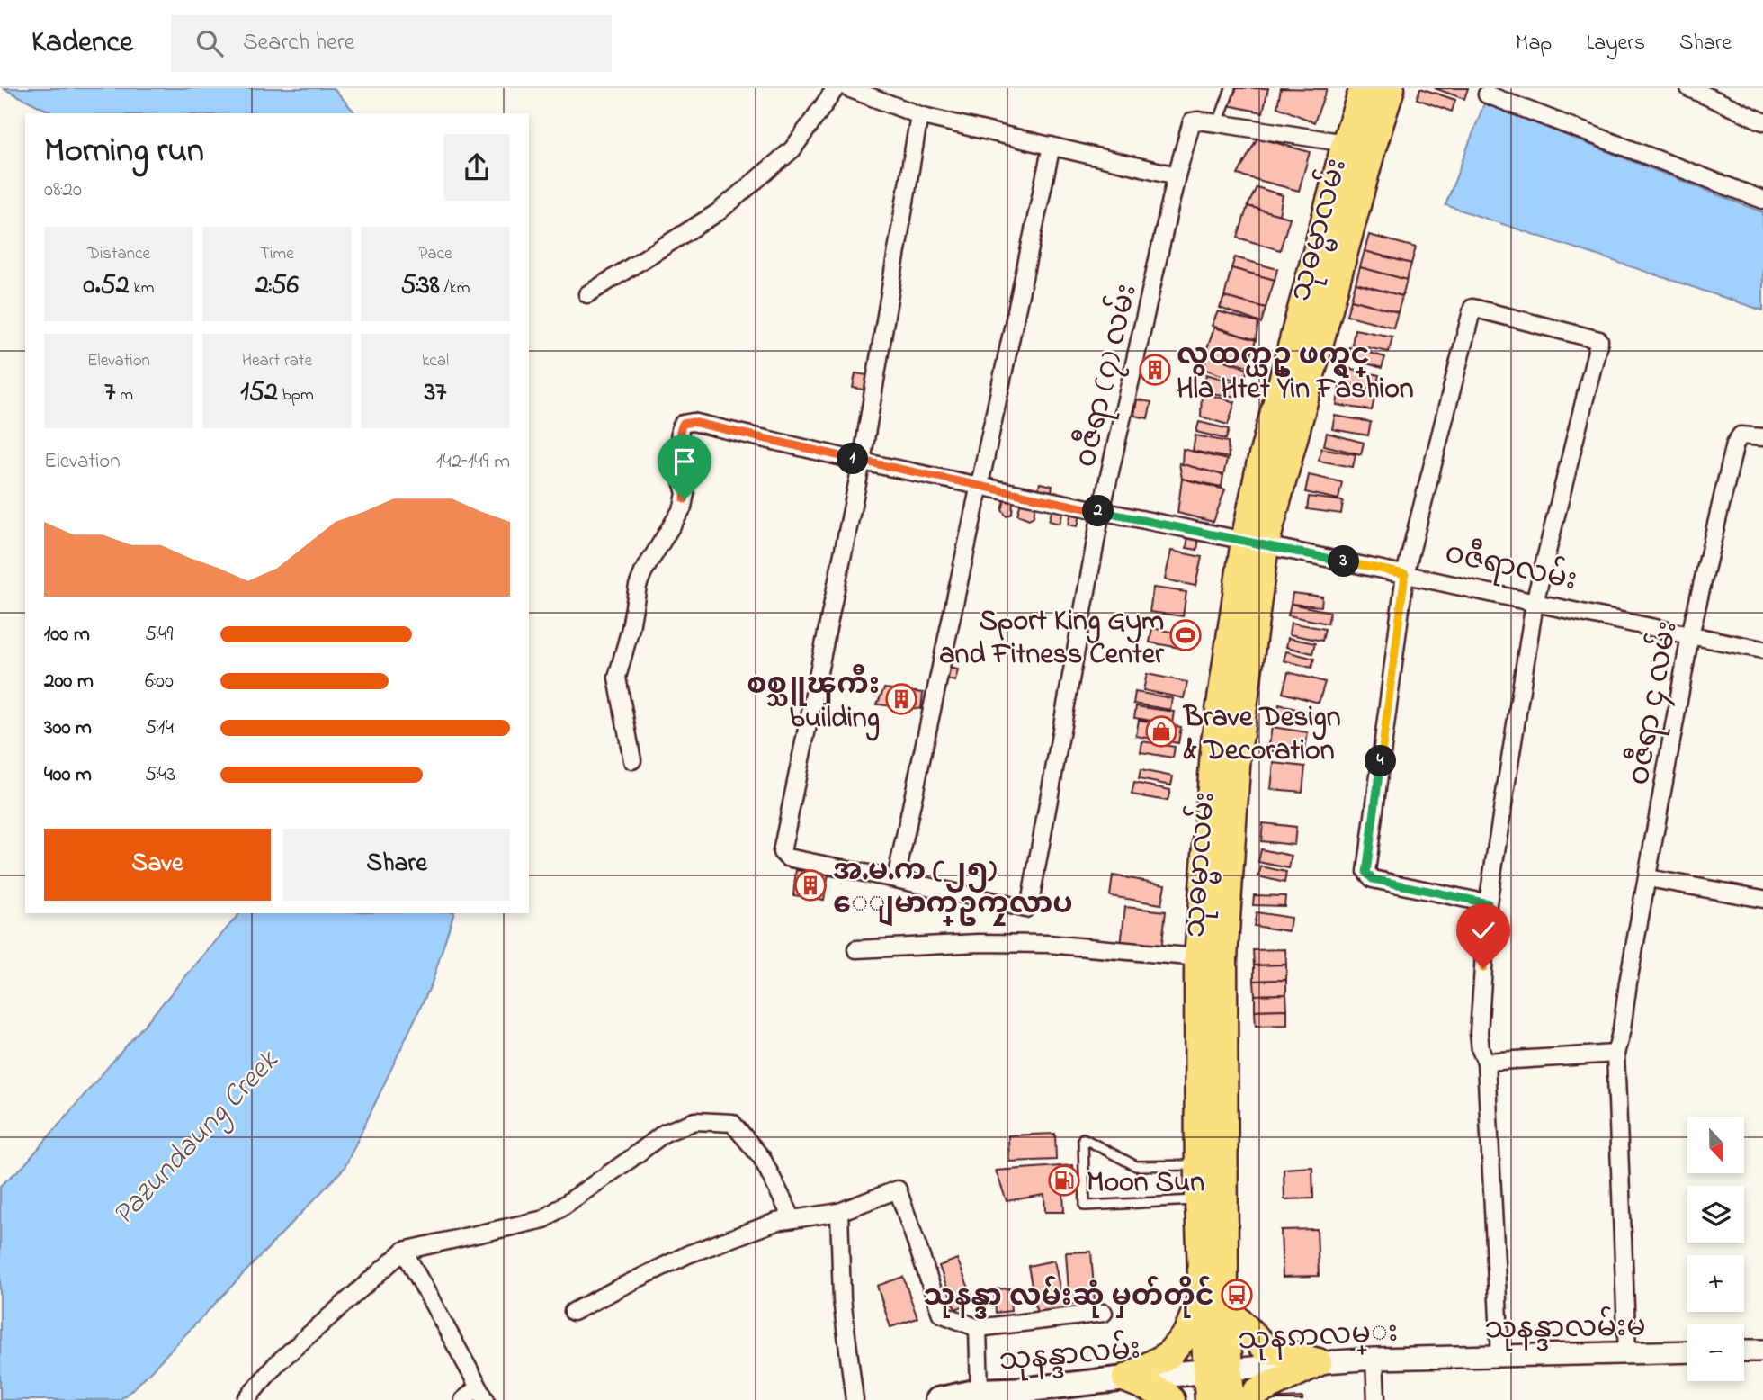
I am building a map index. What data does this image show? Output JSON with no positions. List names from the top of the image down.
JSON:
{
  "streets": {
    "main road": ["သုဓမ္မာလမ်း", "သုနန္ဒာလမ်း"],
    "street": [
      "၀ဇီရာ (၇) လမ်း",
      "ဝဇီရာလမ်း",
      "ဝဇီရာ ၄ လမ်း",
      "သုနန္ဒာလမ်းမ",
      "သုနၵာလမ္း"
    ]
  },
  "crossings": [
    ["သုဓမ္မာလမ်း", "ဝဇီရာလမ်း"],
    ["သုဓမ္မာလမ်း", "သုနၵာလမ္း"],
    ["သုဓမ္မာလမ်း", "သုနန္ဒာလမ်း"],
    ["၀ဇီရာ (၇) လမ်း", "ဝဇီရာလမ်း"],
    ["ဝဇီရာလမ်း", "ဝဇီရာ ၄ လမ်း"],
    ["ဝဇီရာ ၄ လမ်း", "သုနန္ဒာလမ်းမ"],
    ["သုနန္ဒာလမ်းမ", "သုနၵာလမ္း"],
    ["သုနၵာလမ္း", "သုနန္ဒာလမ်း"]
  ],
  "water": ["Pazundaung Creek"],
  "places": {
    "building": ["လွထက္ယဥ္ ဖက္ရွင္ Hla Htet Yin Fashion", "စစ္သူၾကီး building", "အ.မ.က (၂၅) ေျမာက္ဥကၠလာပ"],
    "sports": ["Sport King Gym and Fitness Center"],
    "shop": ["Brave Design & Decoration"],
    "fuel station": ["Moon Sun"],
    "bus stop": ["သုနန္ဒာ လမ်းဆုံ မှတ်တိုင်"]
  },
  "north": "bottom",
  "page": {
    "header": "Kadence",
    "search": "Search here",
    "nav": ["Map", "Layers", "Share"],
    "heading": ["Morning run", "08:20"],
    "stats": [
      ["Distance", "0.52 km"],
      ["Time", "2:56"],
      ["Pace", "5:38 /km"],
      ["Elevation", "7 m"],
      ["Heart rate", "152 bpm"],
      ["kcal", "37"]
    ],
    "chart": ["Elevation", "142–149 m"],
    "pins": [
      "1",
      "2",
      "3",
      "4"
    ],
    "list": [
      {
        "name": "100 m",
        "note": "5:49"
      },
      {
        "name": "200 m",
        "note": "6:00"
      },
      {
        "name": "300 m",
        "note": "5:14"
      },
      {
        "name": "400 m",
        "note": "5:43"
      }
    ],
    "buttons": ["Save", "Share"],
    "map_buttons": ["+", "−"]
  }
}
